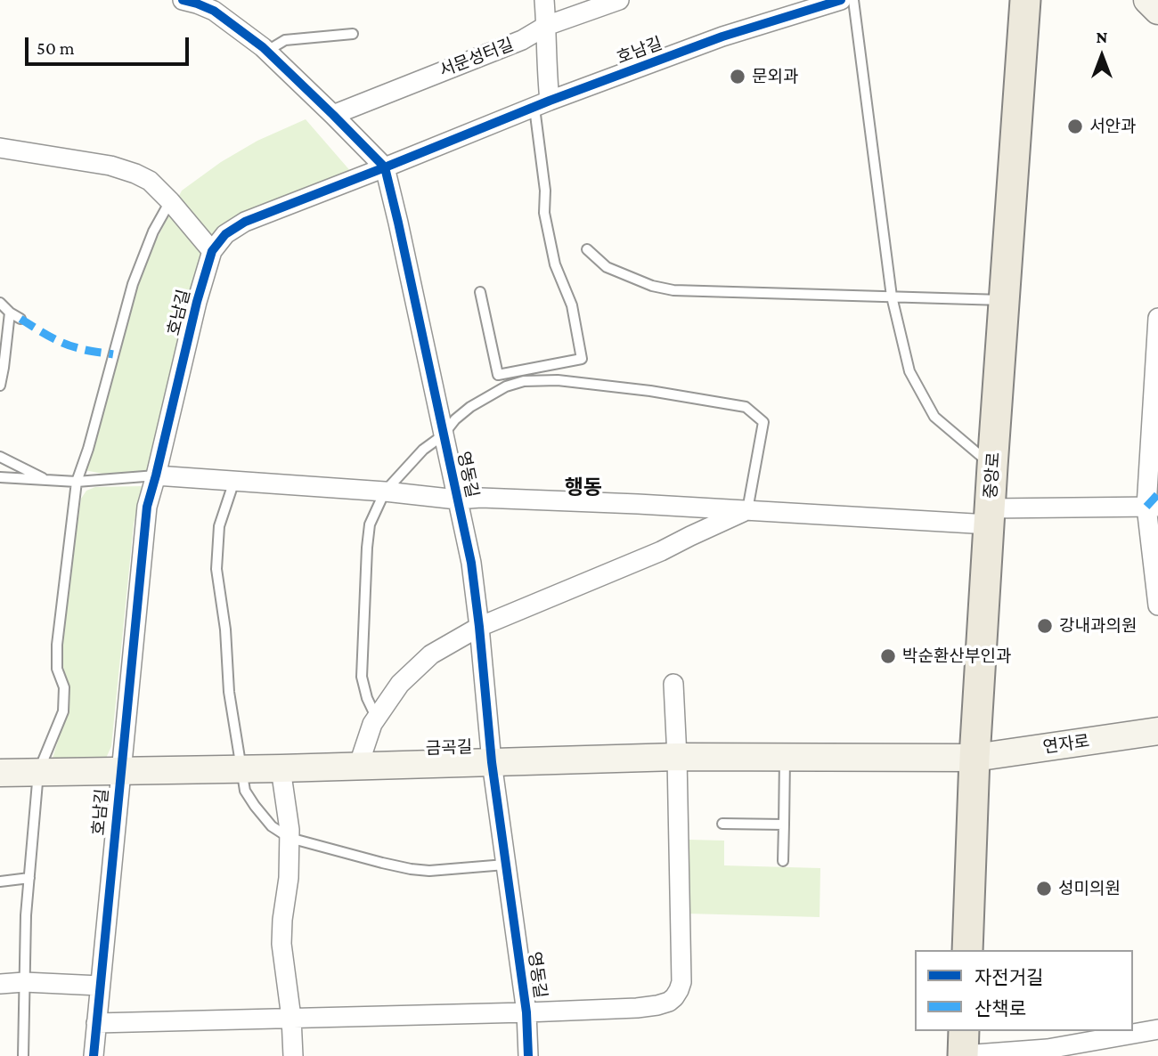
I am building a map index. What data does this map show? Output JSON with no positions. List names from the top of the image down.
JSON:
{
  "streets": {
    "main road": ["중앙로"],
    "street": [
      "호남길",
      "서문성터길",
      "영동길",
      "연자로",
      "금곡길"
    ]
  },
  "crossings": [
    ["호남길", "영동길"],
    ["호남길", "금곡길"],
    ["영동길", "금곡길"],
    ["중앙로", "연자로"],
    ["중앙로", "금곡길"],
    ["연자로", "금곡길"]
  ],
  "districts": ["행동"],
  "places": [
    "문외과",
    "서안과",
    "강내과의원",
    "박순환산부인과",
    "성미의원"
  ],
  "legend": ["자전거길", "산책로"],
  "scale_bar": "50 m",
  "north": "top"
}
